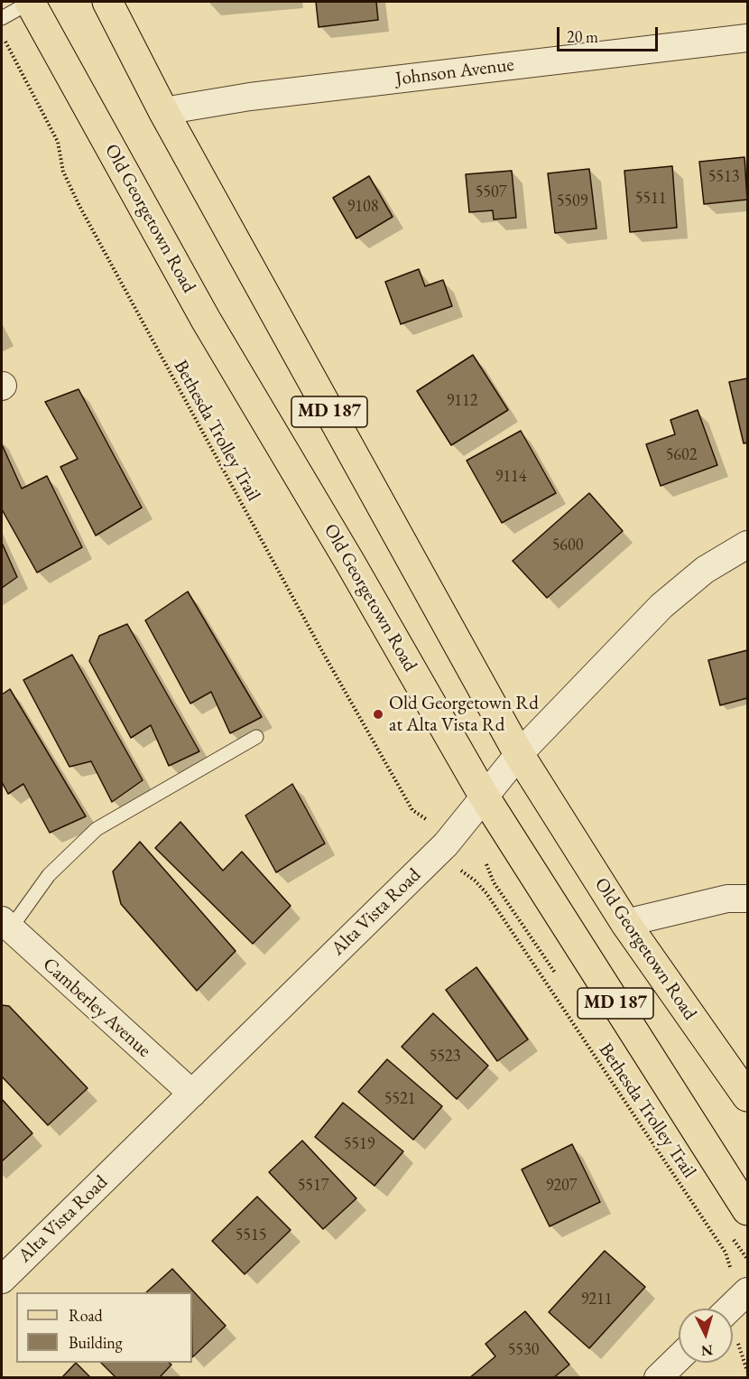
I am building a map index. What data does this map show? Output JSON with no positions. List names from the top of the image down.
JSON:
{
  "streets": {
    "main road": ["Old Georgetown Road", "MD 187"],
    "street": ["Johnson Avenue", "Alta Vista Road", "Camberley Avenue"],
    "path": ["Bethesda Trolley Trail"]
  },
  "crossings": [
    ["Johnson Avenue", "Old Georgetown Road"],
    ["Old Georgetown Road", "Alta Vista Road"],
    ["Alta Vista Road", "Camberley Avenue"]
  ],
  "places": ["Old Georgetown Rd at Alta Vista Rd"],
  "house_numbers": [
    "5513",
    "5507",
    "5511",
    "5509",
    "9108",
    "9112",
    "5602",
    "9114",
    "5600",
    "5523",
    "5521",
    "5519",
    "5517",
    "9207",
    "5515",
    "9211",
    "5530"
  ],
  "legend": ["Road", "Building"],
  "scale_bar": "20 m",
  "north": "bottom"
}
